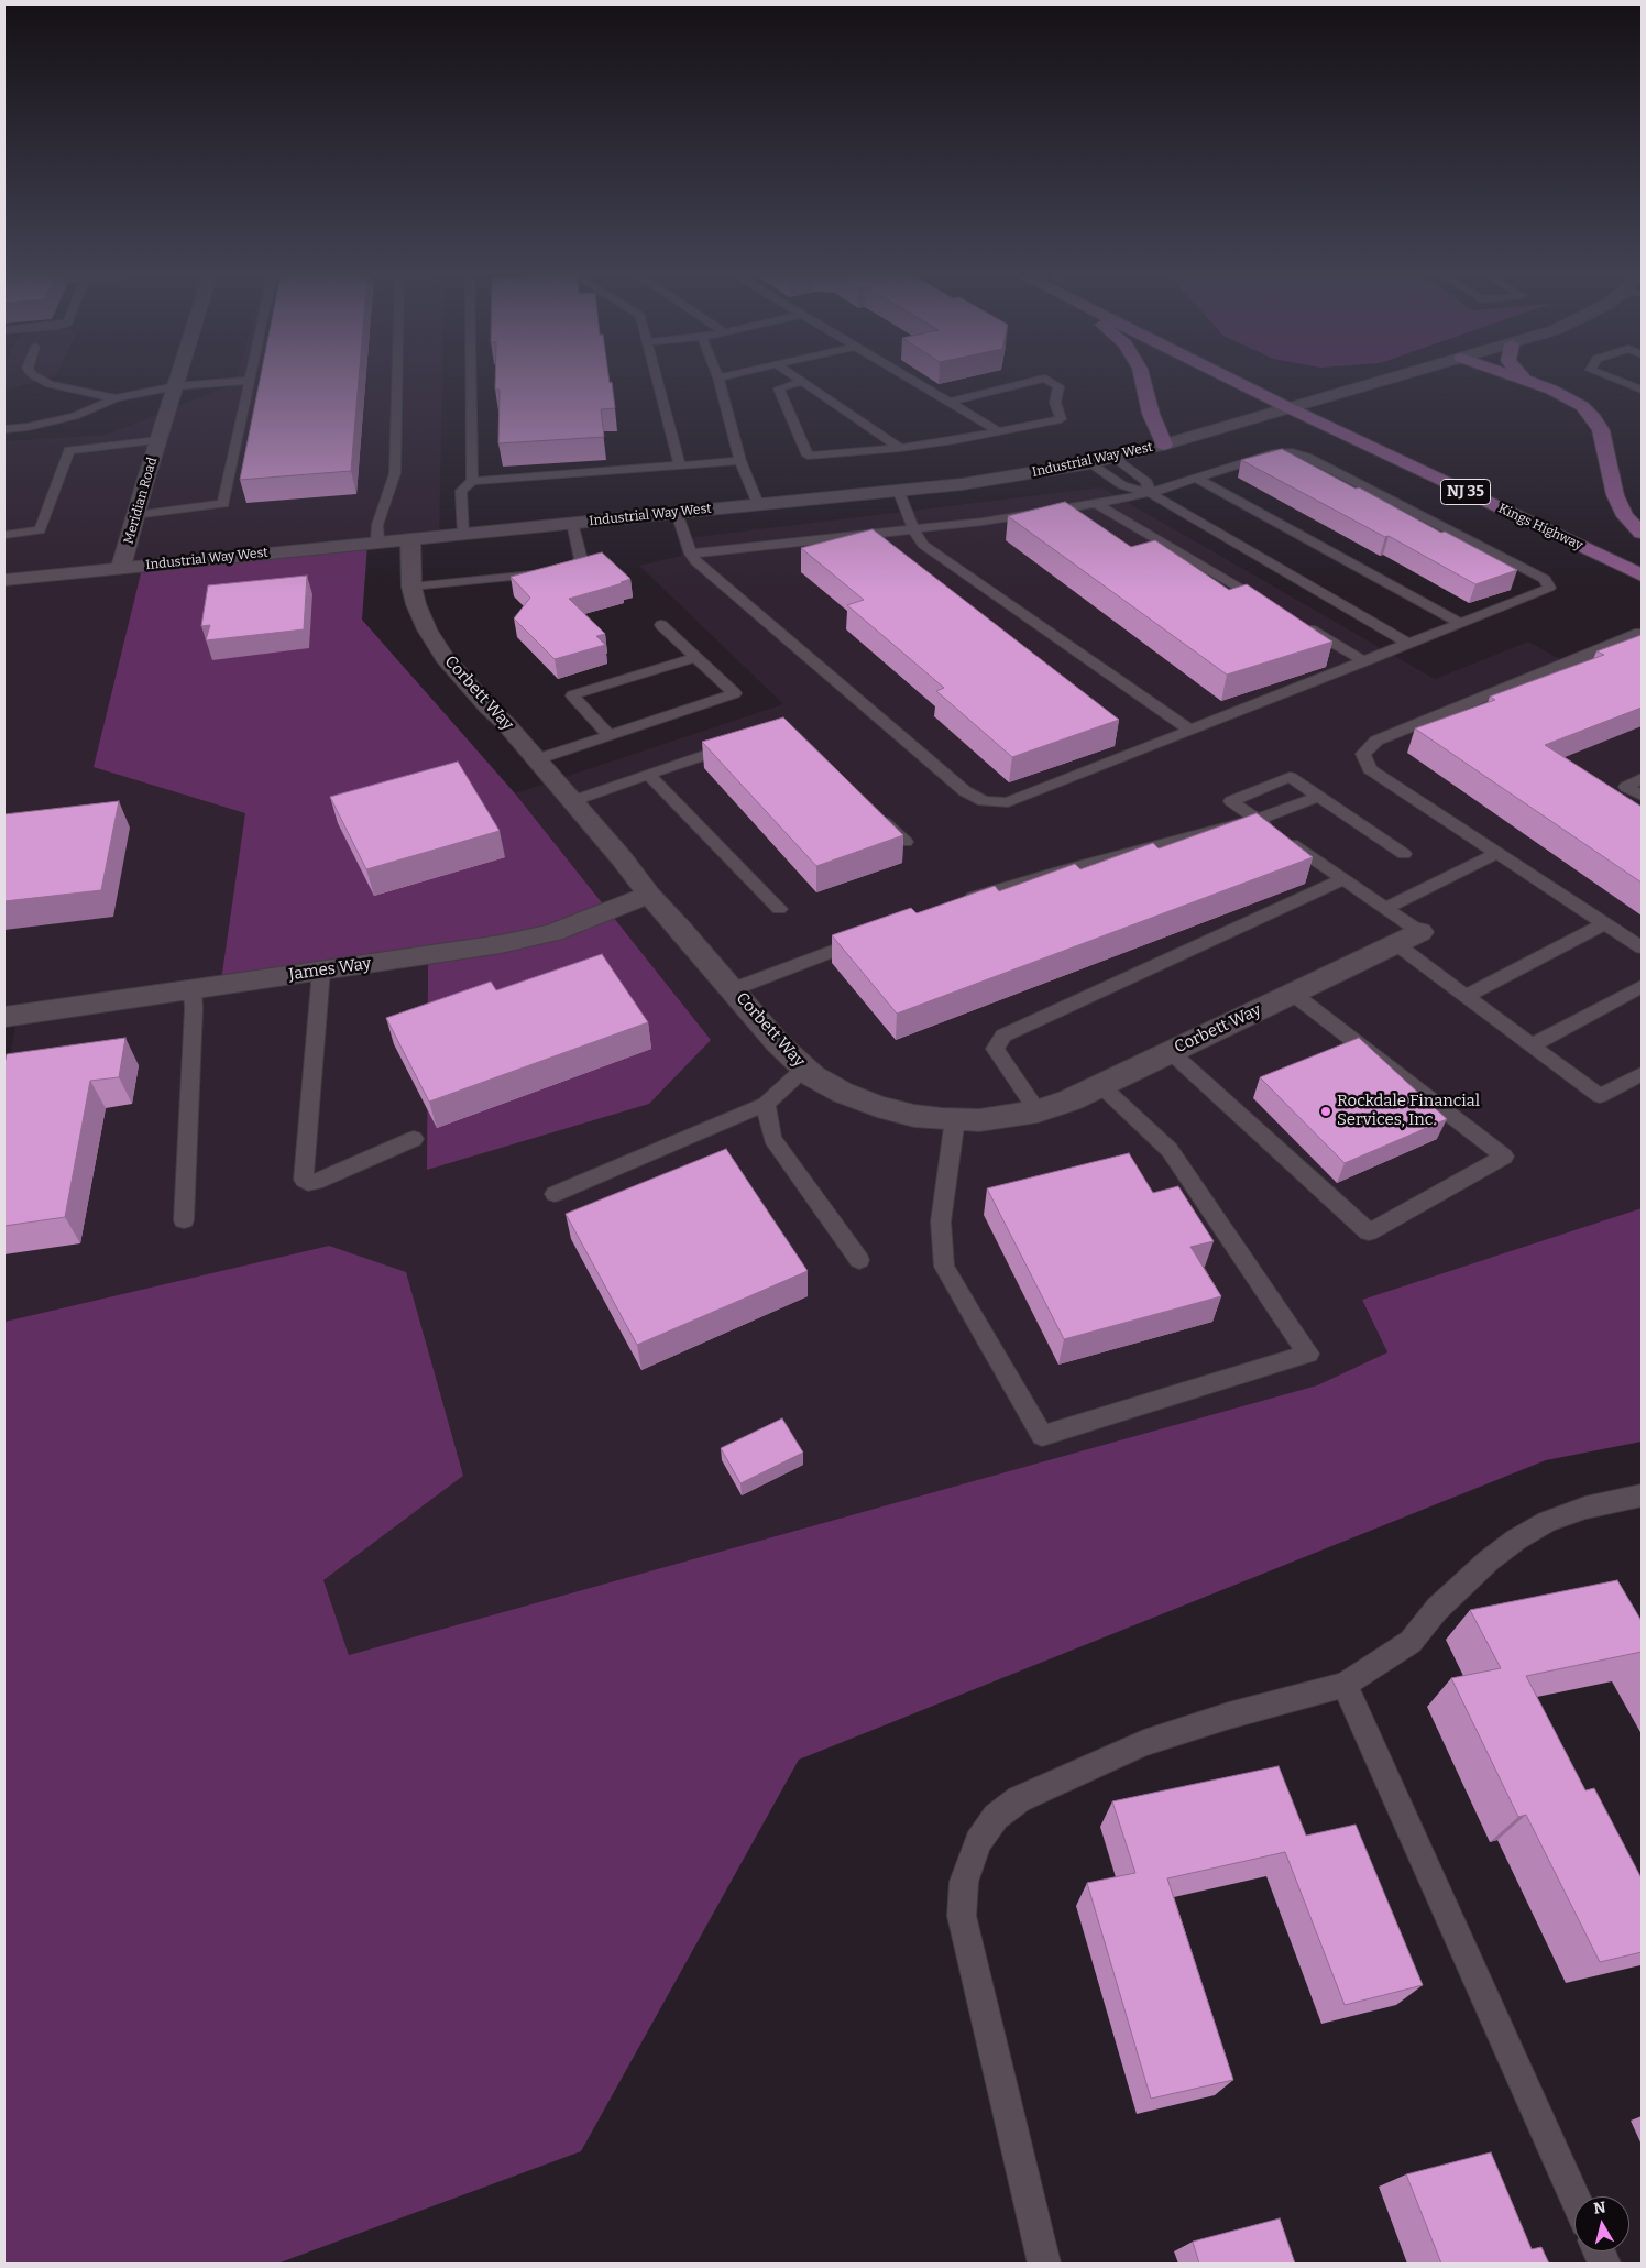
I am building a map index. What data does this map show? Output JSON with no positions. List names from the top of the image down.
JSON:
{
  "streets": {
    "main road": ["NJ 35", "Kings Highway"],
    "street": [
      "Industrial Way West",
      "Meridian Road",
      "Corbett Way",
      "James Way"
    ]
  },
  "crossings": [
    ["Industrial Way West", "Meridian Road"],
    ["Industrial Way West", "Kings Highway"],
    ["Industrial Way West", "Corbett Way"],
    ["Corbett Way", "James Way"]
  ],
  "places": ["Rockdale Financial Services, Inc."],
  "north": "top"
}
